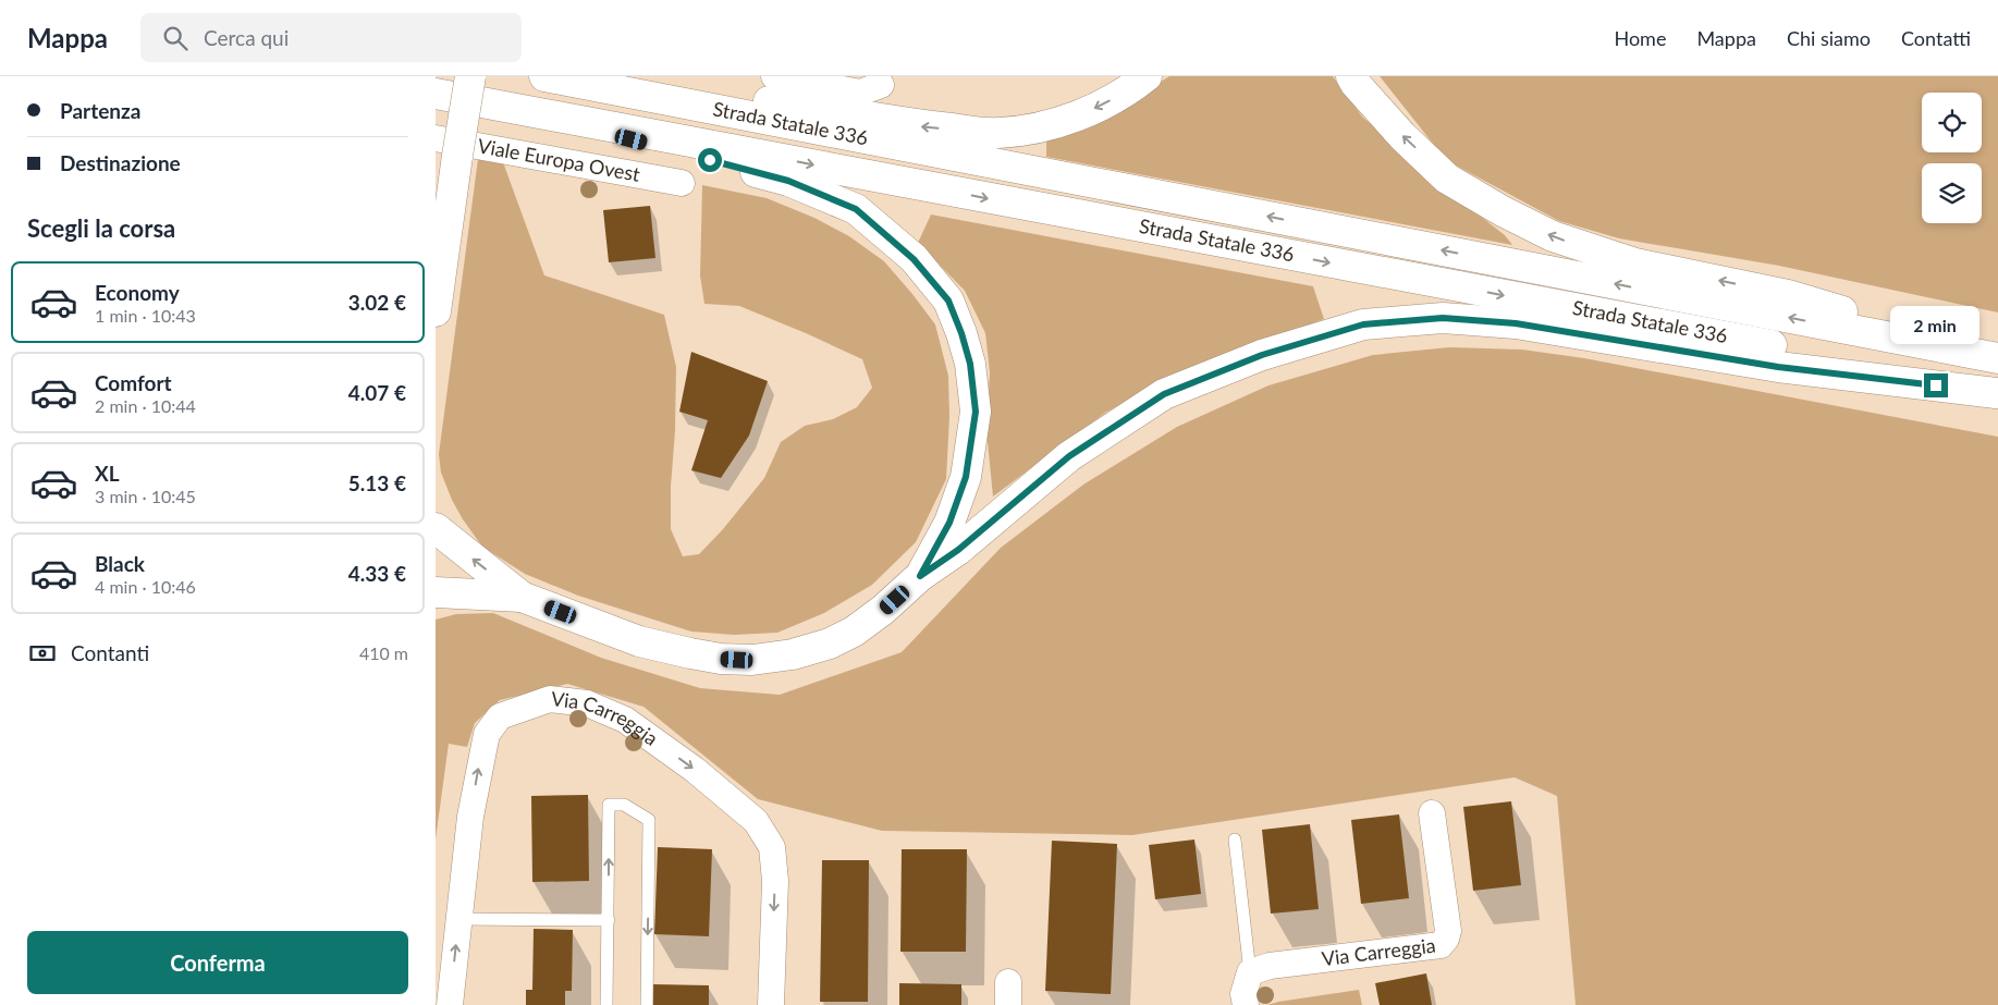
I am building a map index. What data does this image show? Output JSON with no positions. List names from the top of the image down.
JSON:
{
  "streets": {
    "main road": ["Strada Statale 336"],
    "street": ["Viale Europa Ovest", "Via Carreggia"]
  },
  "page": {
    "header": "Mappa",
    "search": "Cerca qui",
    "nav": [
      "Home",
      "Mappa",
      "Chi siamo",
      "Contatti"
    ],
    "banner": ["Partenza", "Destinazione"],
    "heading": "Scegli la corsa",
    "list": [
      {
        "name": "Economy",
        "note": "1 min · 10:43",
        "value": "3.02 €"
      },
      {
        "name": "Comfort",
        "note": "2 min · 10:44",
        "value": "4.07 €"
      },
      {
        "name": "XL",
        "note": "3 min · 10:45",
        "value": "5.13 €"
      },
      {
        "name": "Black",
        "note": "4 min · 10:46",
        "value": "4.33 €"
      }
    ],
    "bubble": "2 min",
    "pay": ["Contanti", "410 m"],
    "buttons": "Conferma"
  }
}
